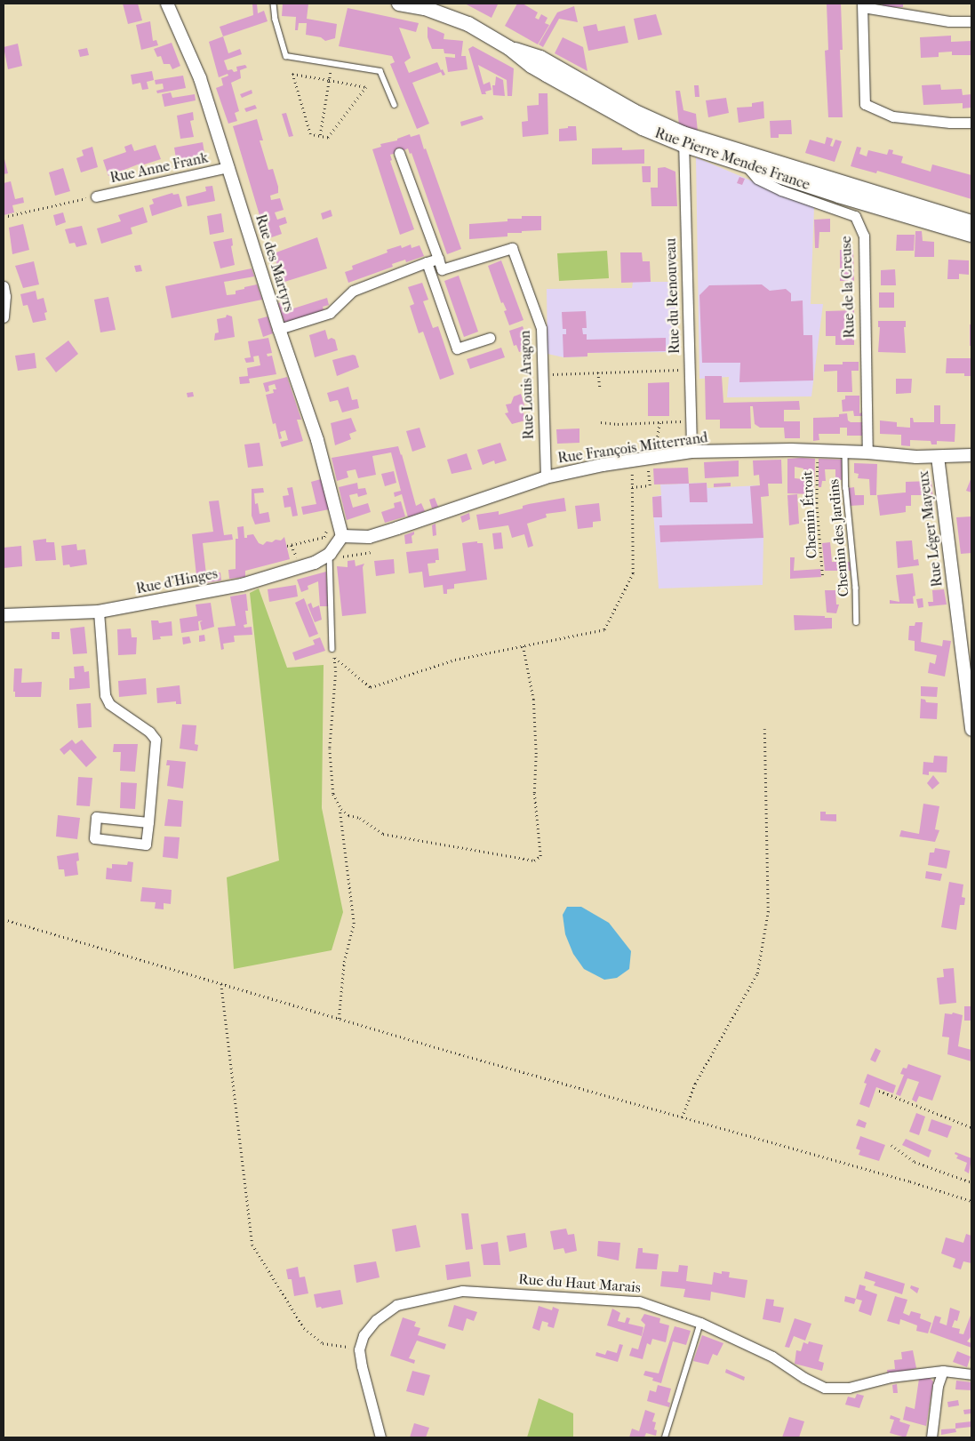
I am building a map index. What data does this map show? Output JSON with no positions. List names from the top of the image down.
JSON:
{
  "streets": {
    "main road": ["Rue Pierre Mendes France"],
    "street": [
      "Rue Anne Frank",
      "Rue des Martyrs",
      "Rue de la Creuse",
      "Rue du Renouveau",
      "Rue Louis Aragon",
      "Rue François Mitterrand",
      "Rue Léger Mayeux",
      "Rue d'Hinges",
      "Rue du Haut Marais"
    ],
    "lane": ["Chemin des Jardins"],
    "path": ["Chemin Étroit"]
  },
  "crossings": [
    ["Rue Pierre Mendes France", "Rue de la Creuse"],
    ["Rue Pierre Mendes France", "Rue du Renouveau"],
    ["Rue Anne Frank", "Rue des Martyrs"],
    ["Rue des Martyrs", "Rue François Mitterrand"],
    ["Rue des Martyrs", "Rue d'Hinges"],
    ["Rue de la Creuse", "Rue François Mitterrand"],
    ["Rue du Renouveau", "Rue François Mitterrand"],
    ["Rue Louis Aragon", "Rue François Mitterrand"],
    ["Rue François Mitterrand", "Chemin Étroit"],
    ["Rue François Mitterrand", "Rue Léger Mayeux"],
    ["Rue François Mitterrand", "Chemin des Jardins"],
    ["Rue François Mitterrand", "Rue d'Hinges"]
  ]
}
